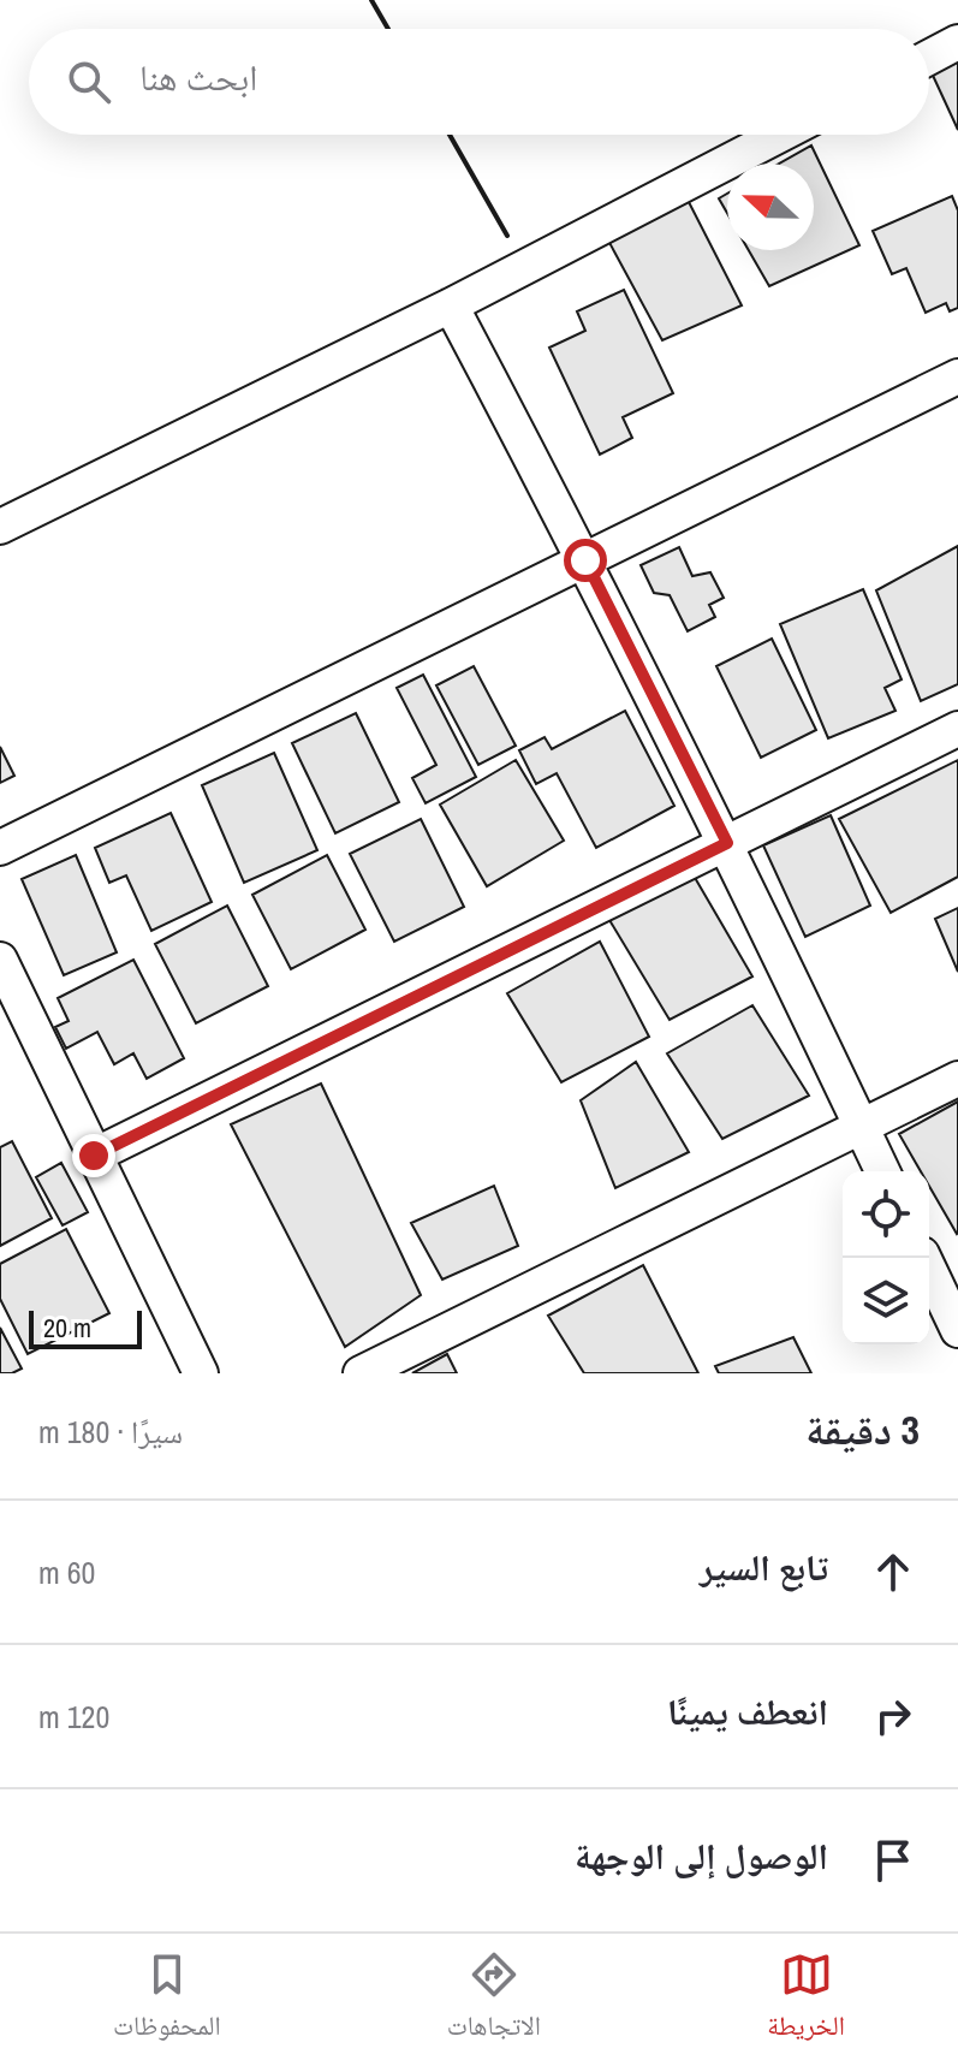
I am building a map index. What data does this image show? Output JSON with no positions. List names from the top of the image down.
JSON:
{
  "scale_bar": "20 m",
  "north": "left",
  "page": {
    "search": "ابحث هنا",
    "scale": "20 m",
    "heading": ["3 دقيقة", "سيرًا · 180 m"],
    "list": [
      ["تابع السير", "60 m"],
      ["انعطف يمينًا", "120 m"],
      "الوصول إلى الوجهة"
    ],
    "nav": ["الخريطة", "الاتجاهات", "المحفوظات"]
  }
}
